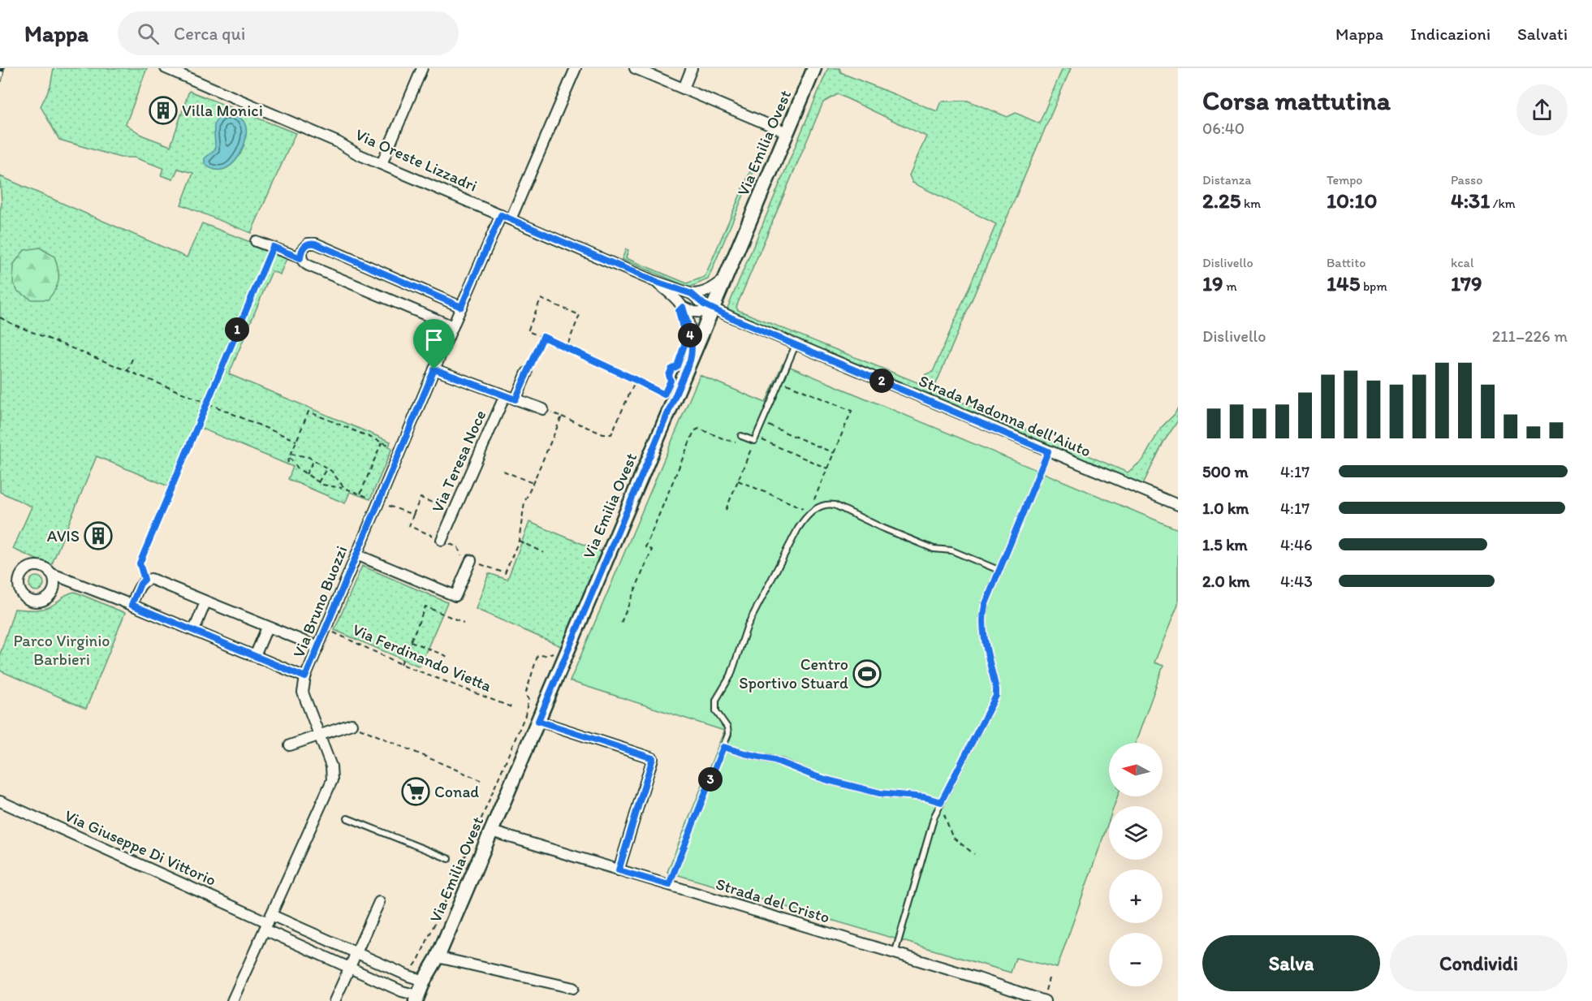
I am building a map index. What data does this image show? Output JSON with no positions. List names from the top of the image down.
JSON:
{
  "streets": {
    "street": [
      "Via Emilia Ovest",
      "Via Oreste Lizzadri",
      "Strada Madonna dell'Aiuto",
      "Via Teresa Noce",
      "Via Bruno Buozzi",
      "Via Giuseppe Di Vittorio",
      "Strada del Cristo"
    ],
    "path": ["Via Ferdinando Vietta"]
  },
  "crossings": [
    ["Via Emilia Ovest", "Via Oreste Lizzadri"],
    ["Via Emilia Ovest", "Strada Madonna dell'Aiuto"],
    ["Via Emilia Ovest", "Strada del Cristo"],
    ["Via Oreste Lizzadri", "Strada Madonna dell'Aiuto"],
    ["Via Oreste Lizzadri", "Via Bruno Buozzi"],
    ["Via Bruno Buozzi", "Via Ferdinando Vietta"],
    ["Via Bruno Buozzi", "Via Giuseppe Di Vittorio"]
  ],
  "parks": ["Parco Virginio Barbieri"],
  "places": {
    "building": ["Villa Monici", "AVIS"],
    "sports": ["Centro Sportivo Stuard"],
    "supermarket": ["Conad"]
  },
  "north": "left",
  "page": {
    "header": "Mappa",
    "search": "Cerca qui",
    "nav": ["Mappa", "Indicazioni", "Salvati"],
    "heading": ["Corsa mattutina", "06:40"],
    "stats": [
      ["Distanza", "2.25 km"],
      ["Tempo", "10:10"],
      ["Passo", "4:31 /km"],
      ["Dislivello", "19 m"],
      ["Battito", "145 bpm"],
      ["kcal", "179"]
    ],
    "chart": ["Dislivello", "211–226 m"],
    "pins": [
      "1",
      "4",
      "2",
      "3"
    ],
    "list": [
      {
        "name": "500 m",
        "note": "4:17"
      },
      {
        "name": "1.0 km",
        "note": "4:17"
      },
      {
        "name": "1.5 km",
        "note": "4:46"
      },
      {
        "name": "2.0 km",
        "note": "4:43"
      }
    ],
    "map_buttons": ["+", "−"],
    "buttons": ["Salva", "Condividi"]
  }
}
